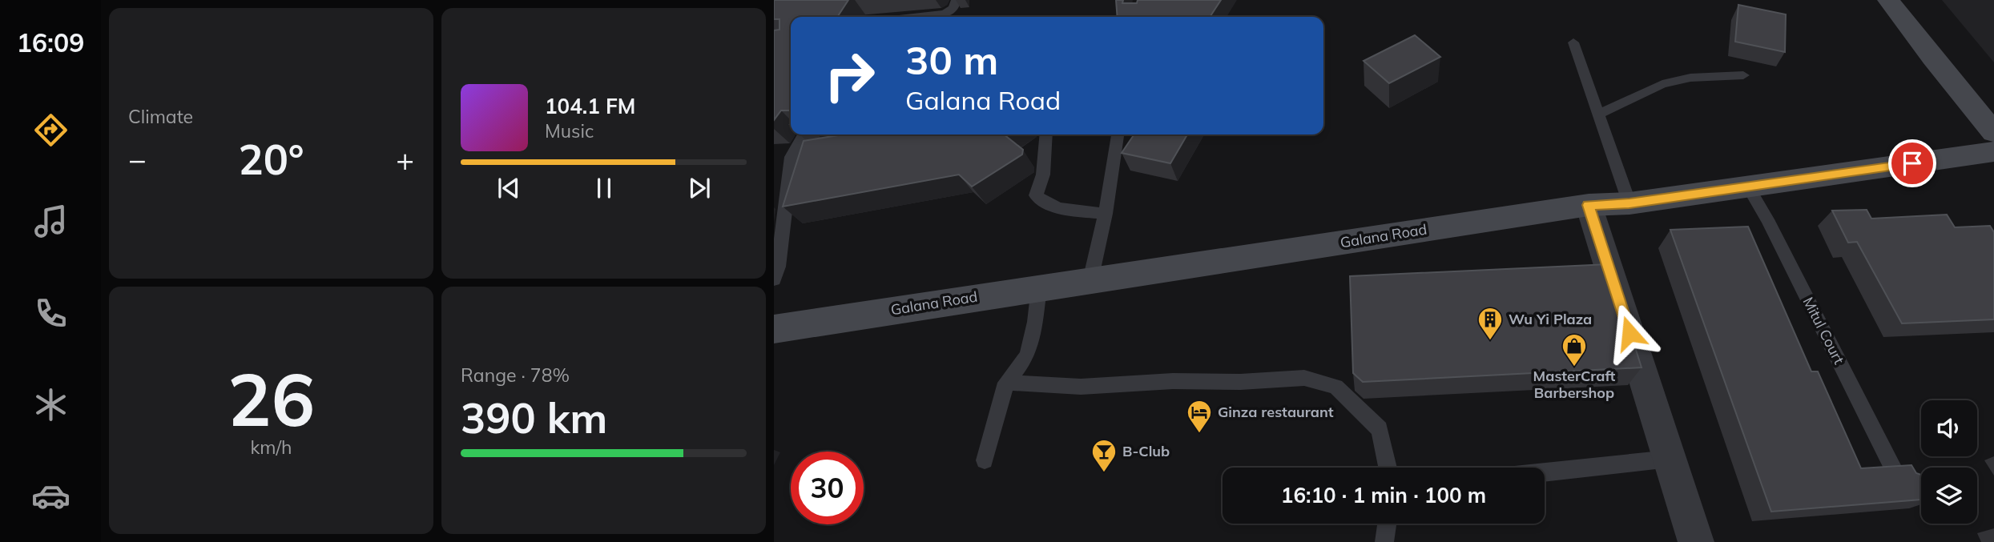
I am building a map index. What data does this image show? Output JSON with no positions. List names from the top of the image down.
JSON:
{
  "streets": {
    "main road": ["Galana Road"],
    "lane": ["Mitul Court"]
  },
  "crossings": [
    ["Galana Road", "Mitul Court"]
  ],
  "places": {
    "building": ["Wu Yi Plaza"],
    "shop": ["MasterCraft Barbershop"],
    "hotel": ["Ginza restaurant"],
    "bar": ["B-Club"]
  },
  "page": {
    "tabs": "16:09",
    "tile": [
      "Climate",
      ["26", "km/h"],
      ["Range · 78%", "390 km"]
    ],
    "turn": ["30 m", "Galana Road"],
    "song": ["104.1 FM", "Music"],
    "heat": ["−", "20°", "+"],
    "limit": "30",
    "trip": "16:10 · 1 min · 100 m"
  }
}
